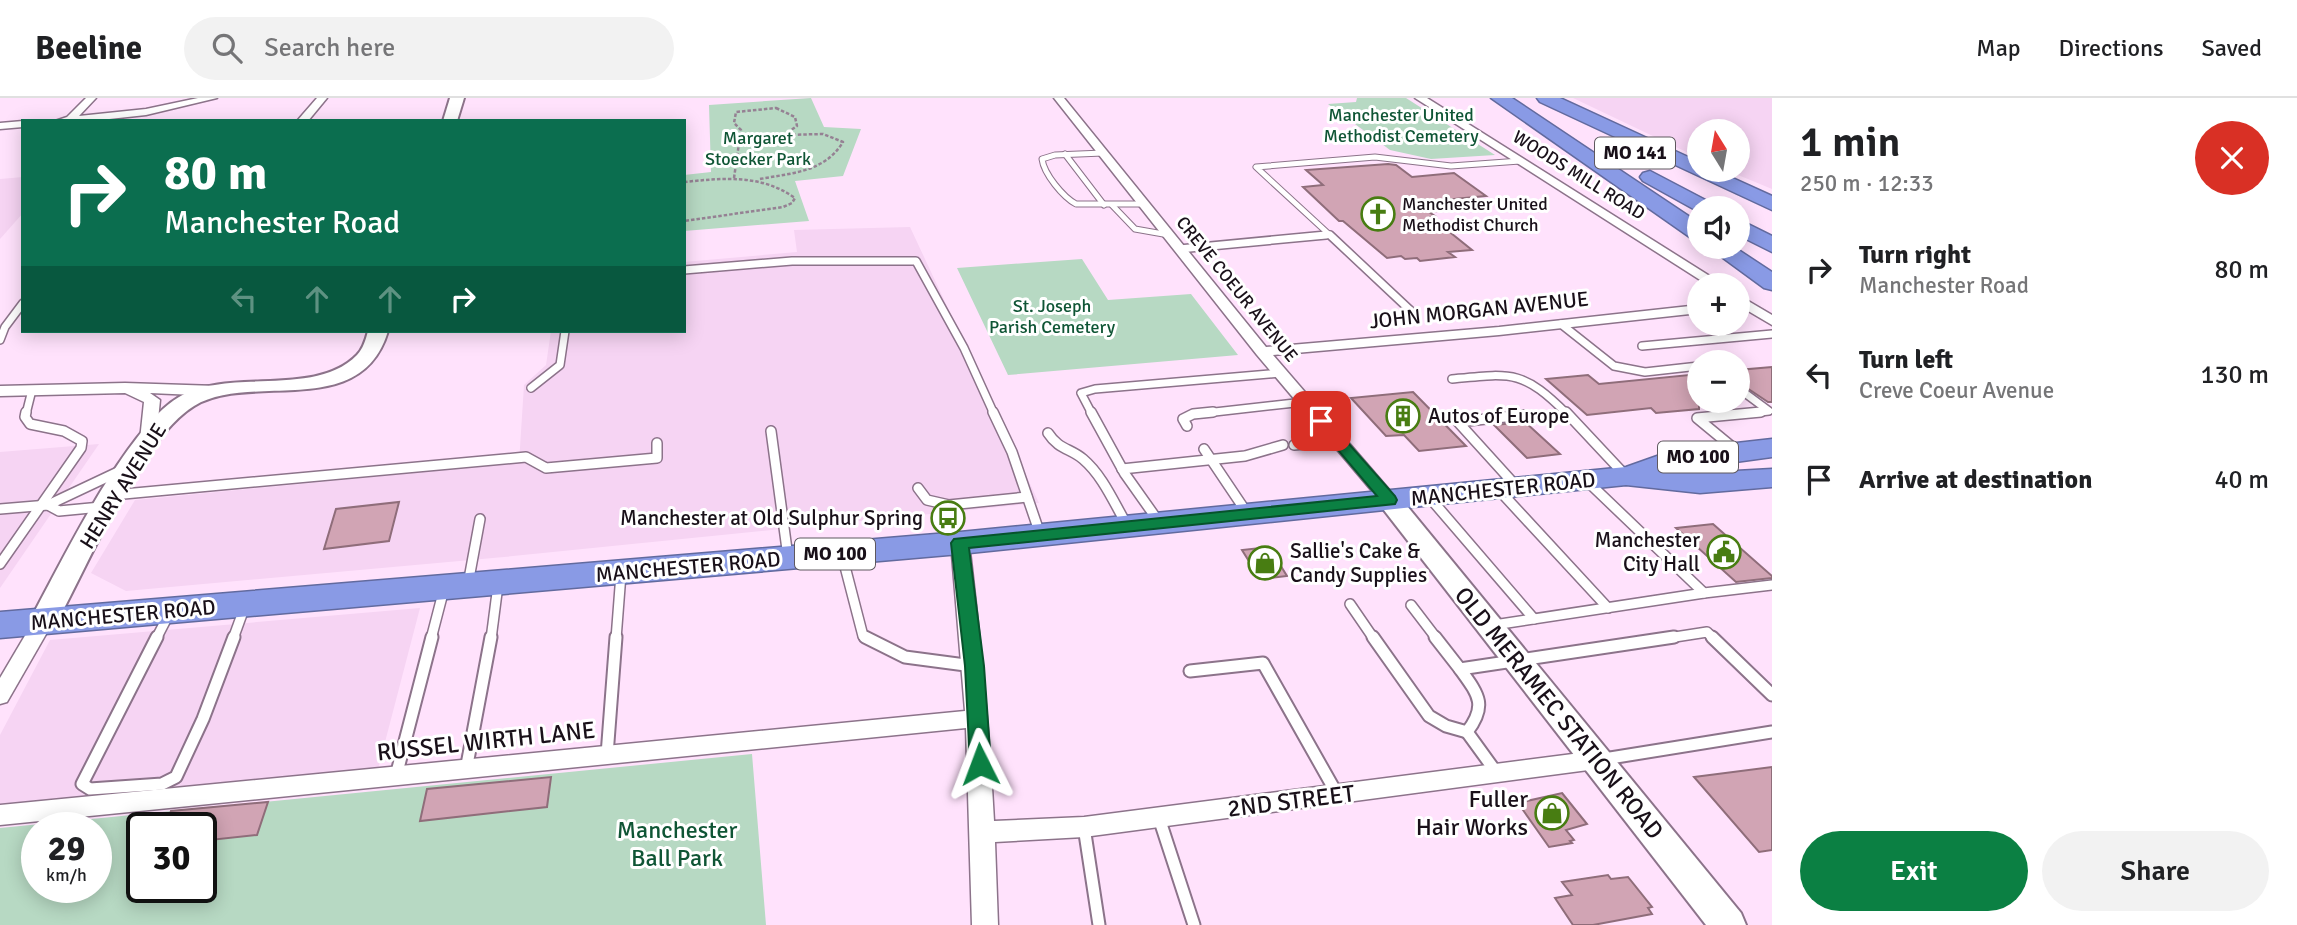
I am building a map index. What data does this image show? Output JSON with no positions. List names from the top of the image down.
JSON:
{
  "streets": {
    "highway": ["MO 141", "MO 100", "MANCHESTER ROAD"],
    "street": [
      "WOODS MILL ROAD",
      "CREVE COEUR AVENUE",
      "JOHN MORGAN AVENUE",
      "HENRY AVENUE",
      "OLD MERAMEC STATION ROAD",
      "RUSSEL WIRTH LANE",
      "2ND STREET"
    ]
  },
  "crossings": [
    ["CREVE COEUR AVENUE", "JOHN MORGAN AVENUE"],
    ["CREVE COEUR AVENUE", "MANCHESTER ROAD"],
    ["CREVE COEUR AVENUE", "OLD MERAMEC STATION ROAD"],
    ["HENRY AVENUE", "MANCHESTER ROAD"],
    ["MANCHESTER ROAD", "OLD MERAMEC STATION ROAD"],
    ["OLD MERAMEC STATION ROAD", "2ND STREET"]
  ],
  "parks": [
    "Manchester United Methodist Cemetery",
    "Margaret Stoecker Park",
    "St. Joseph Parish Cemetery",
    "Manchester Ball Park"
  ],
  "places": {
    "church": ["Manchester United Methodist Church"],
    "building": ["Autos of Europe"],
    "bus stop": ["Manchester at Old Sulphur Spring"],
    "public building": ["Manchester City Hall"],
    "shop": ["Sallie's Cake & Candy Supplies", "Fuller Hair Works"]
  },
  "north": "top",
  "page": {
    "header": "Beeline",
    "search": "Search here",
    "nav": ["Map", "Directions", "Saved"],
    "heading": ["1 min", "250 m · 12:33"],
    "map_buttons": ["+", "−"],
    "turn": ["80 m", "Manchester Road"],
    "list": [
      {
        "name": "Turn right",
        "note": "Manchester Road",
        "value": "80 m"
      },
      {
        "name": "Turn left",
        "note": "Creve Coeur Avenue",
        "value": "130 m"
      },
      {
        "name": "Arrive at destination",
        "value": "40 m"
      }
    ],
    "speed": "29 km/h",
    "limit": "30",
    "buttons": ["Exit", "Share"]
  }
}
